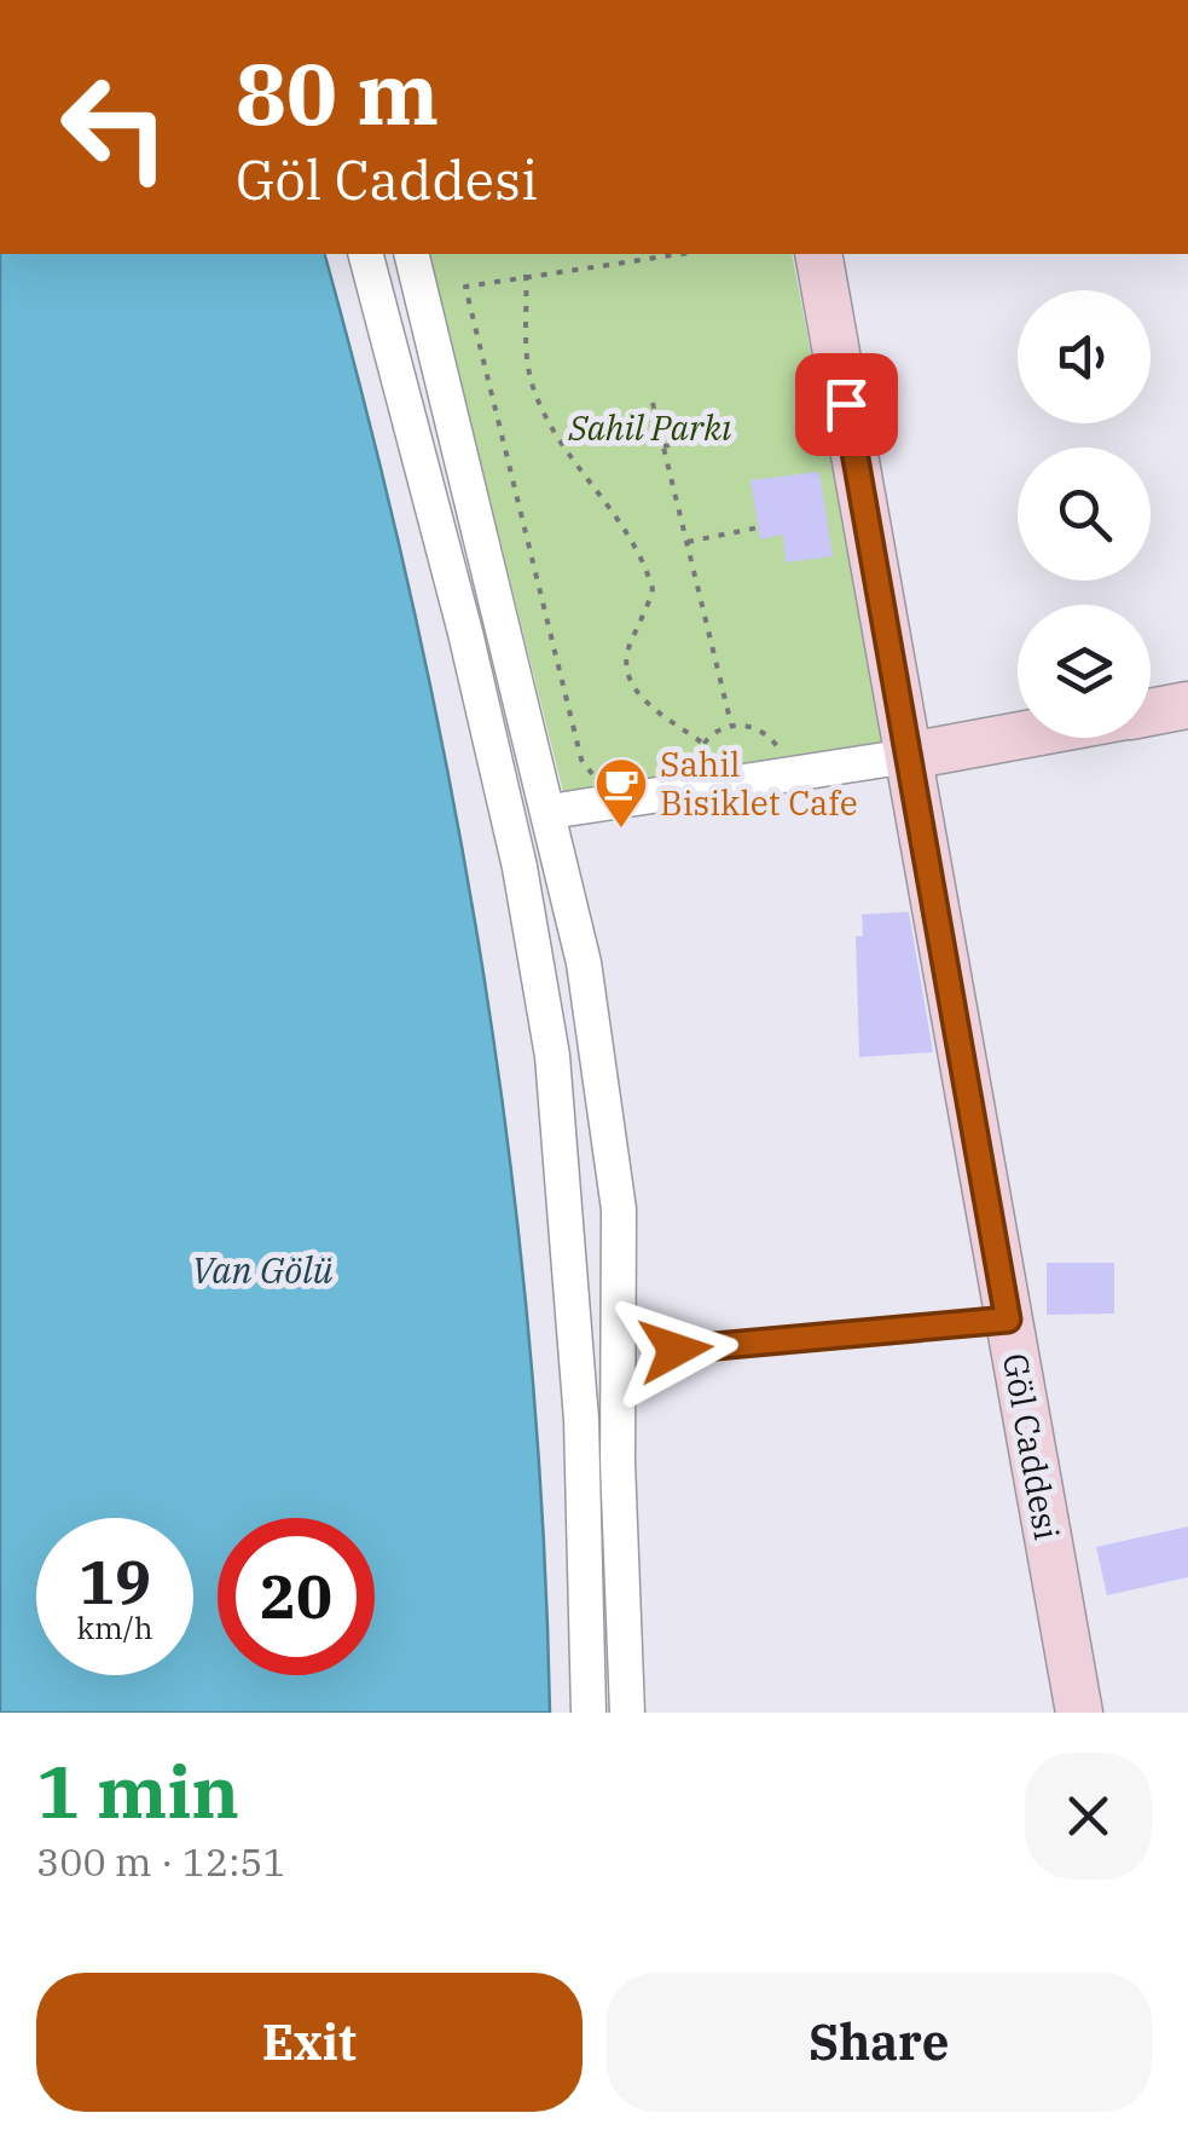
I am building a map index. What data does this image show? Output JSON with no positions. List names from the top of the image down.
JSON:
{
  "streets": {
    "street": ["Göl Caddesi"]
  },
  "water": ["Van Gölü"],
  "parks": ["Sahil Parkı"],
  "places": {
    "cafe": ["Sahil Bisiklet Cafe"]
  },
  "page": {
    "turn": ["80 m", "Göl Caddesi"],
    "speed": "19 km/h",
    "limit": "20",
    "heading": ["1 min", "300 m · 12:51"],
    "buttons": ["Exit", "Share"]
  }
}
